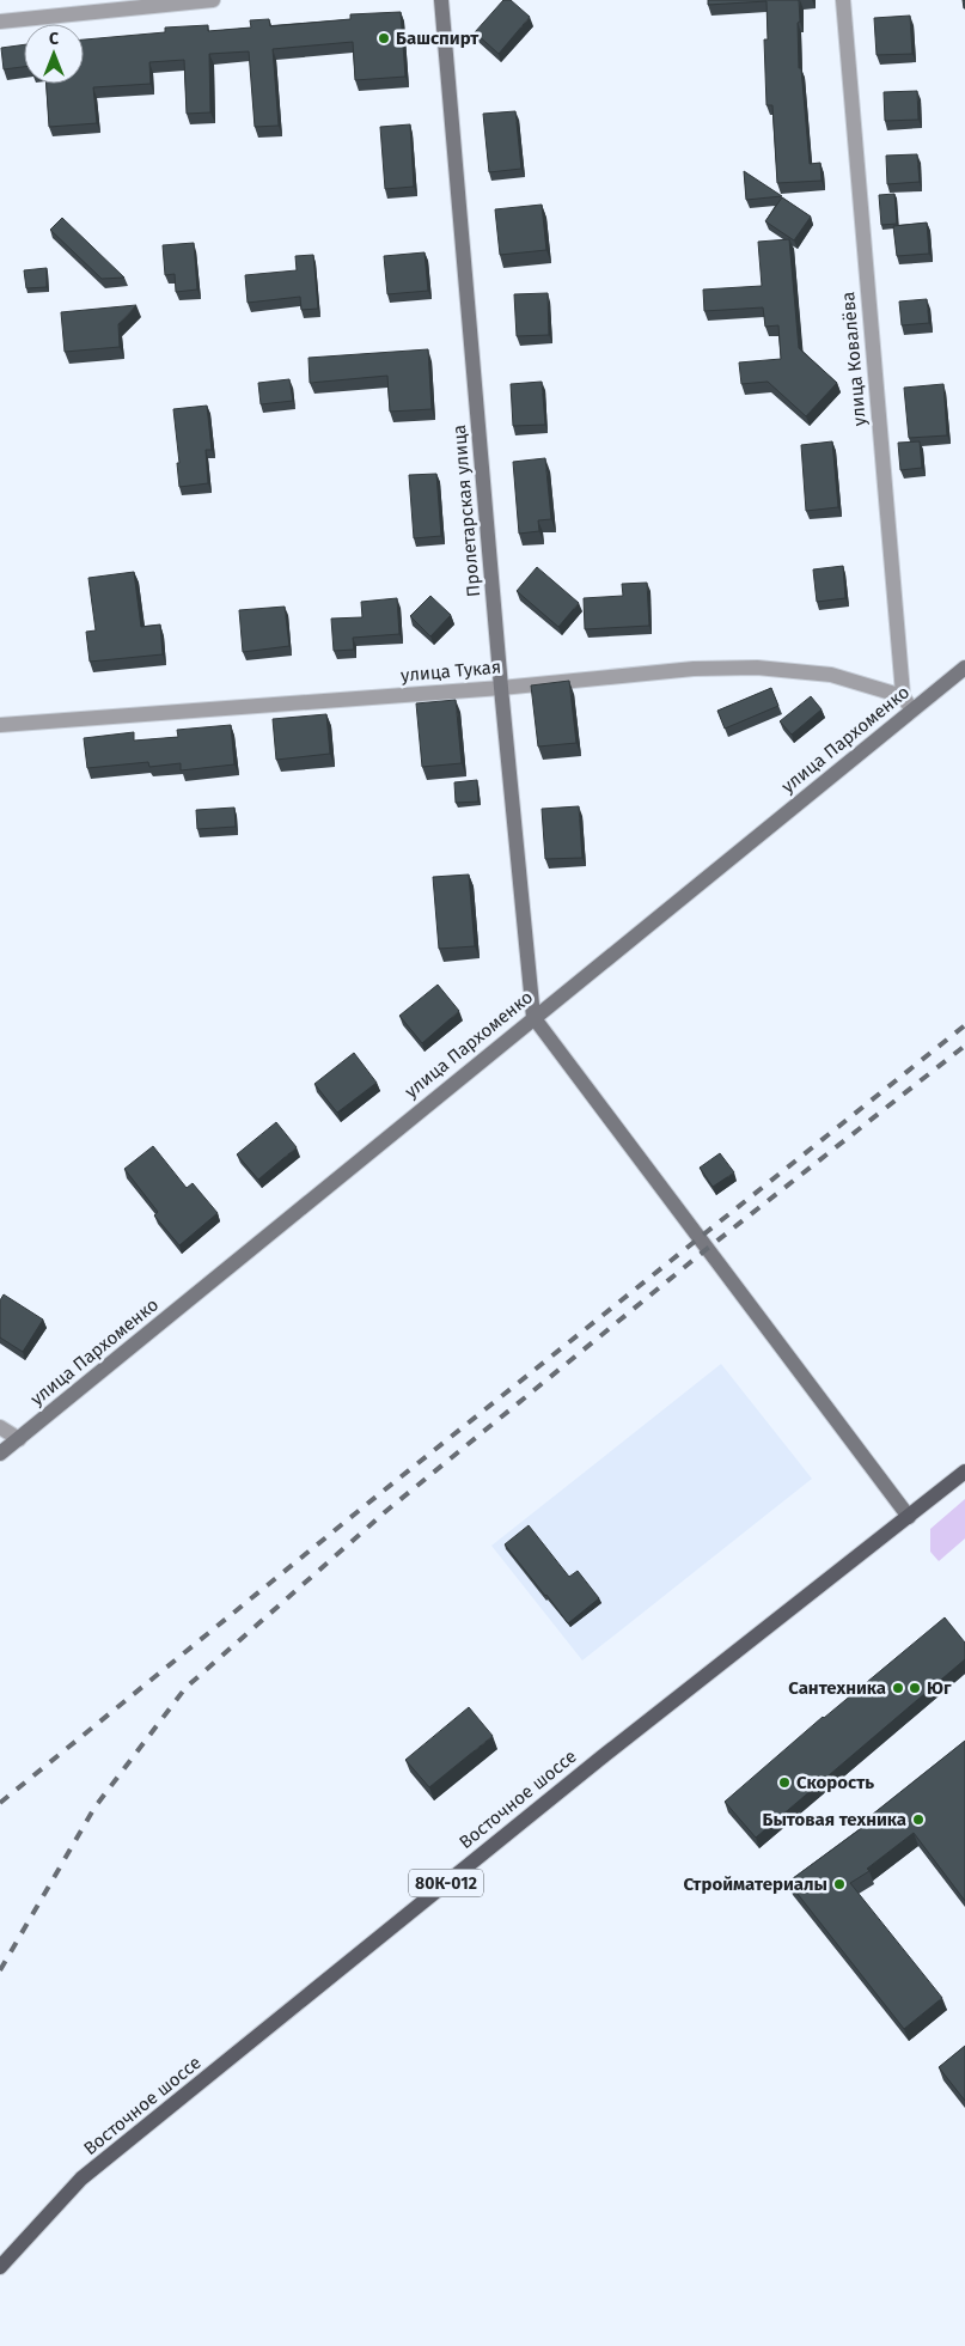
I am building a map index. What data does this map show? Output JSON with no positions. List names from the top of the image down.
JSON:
{
  "streets": {
    "main road": [
      "Пролетарская улица",
      "улица Пархоменко",
      "Восточное шоссе",
      "80К-012"
    ],
    "street": ["улица Ковалёва", "улица Тукая"]
  },
  "crossings": [
    ["улица Ковалёва", "улица Тукая"],
    ["улица Ковалёва", "улица Пархоменко"],
    ["Пролетарская улица", "улица Тукая"],
    ["Пролетарская улица", "улица Пархоменко"]
  ],
  "places": [
    "Башспирт",
    "Сантехника",
    "Юг",
    "Скорость",
    "Бытовая техника",
    "Стройматериалы"
  ],
  "north": "top"
}
